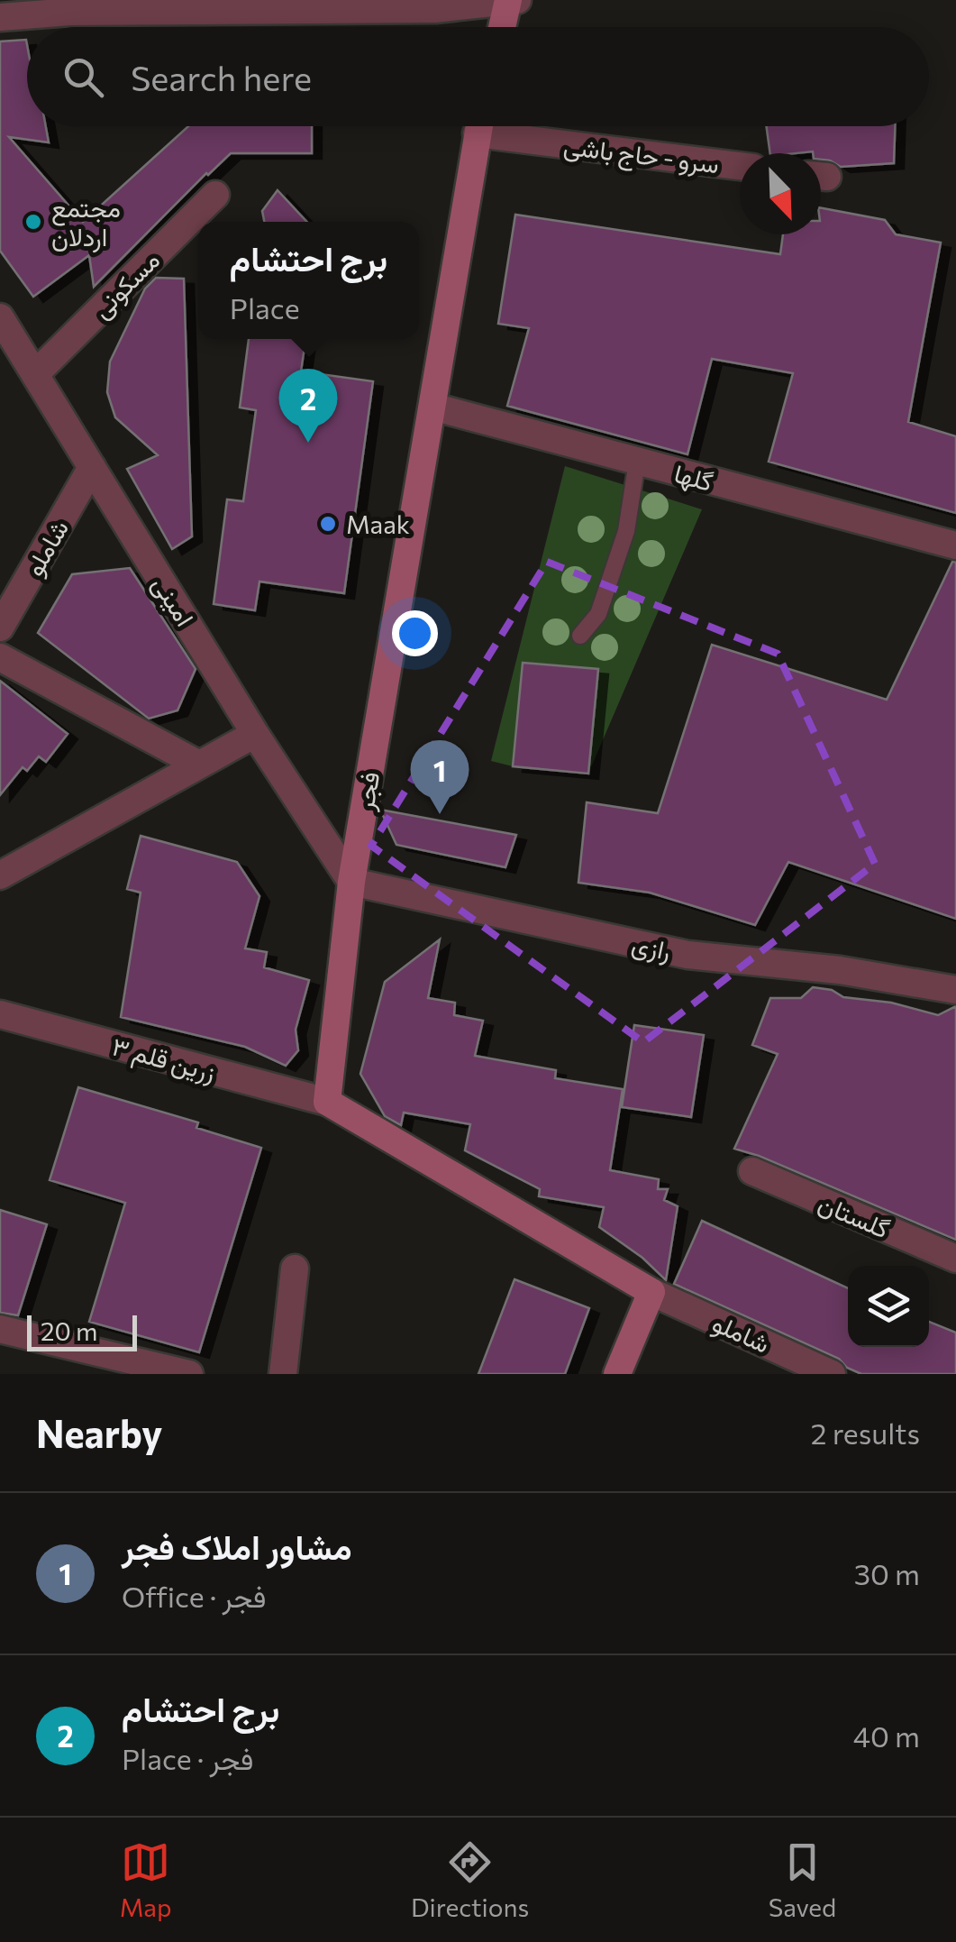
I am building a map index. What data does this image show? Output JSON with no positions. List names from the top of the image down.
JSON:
{
  "streets": {
    "street": [
      "سرو - حاج باشی",
      "مسکونی",
      "گلها",
      "شاملو",
      "امینی",
      "فجر",
      "رازی",
      "زرین قلم ۳",
      "گلستان"
    ]
  },
  "crossings": [
    ["مسکونی", "امینی"],
    ["گلها", "فجر"],
    ["شاملو", "امینی"],
    ["امینی", "فجر"],
    ["امینی", "رازی"],
    ["فجر", "رازی"],
    ["فجر", "زرین قلم ۳"]
  ],
  "places": ["مجتمع اردلان", "Maak"],
  "scale_bar": "20 m",
  "north": "bottom right",
  "page": {
    "search": "Search here",
    "popup": ["برج احتشام", "Place"],
    "pins": ["2", "1"],
    "scale": "20 m",
    "heading": ["Nearby", "2 results"],
    "list": [
      {
        "mark": "1",
        "name": "مشاور املاک فجر",
        "note": "Office · فجر",
        "value": "30 m"
      },
      {
        "mark": "2",
        "name": "برج احتشام",
        "note": "Place · فجر",
        "value": "40 m"
      }
    ],
    "nav": ["Map", "Directions", "Saved"]
  }
}
